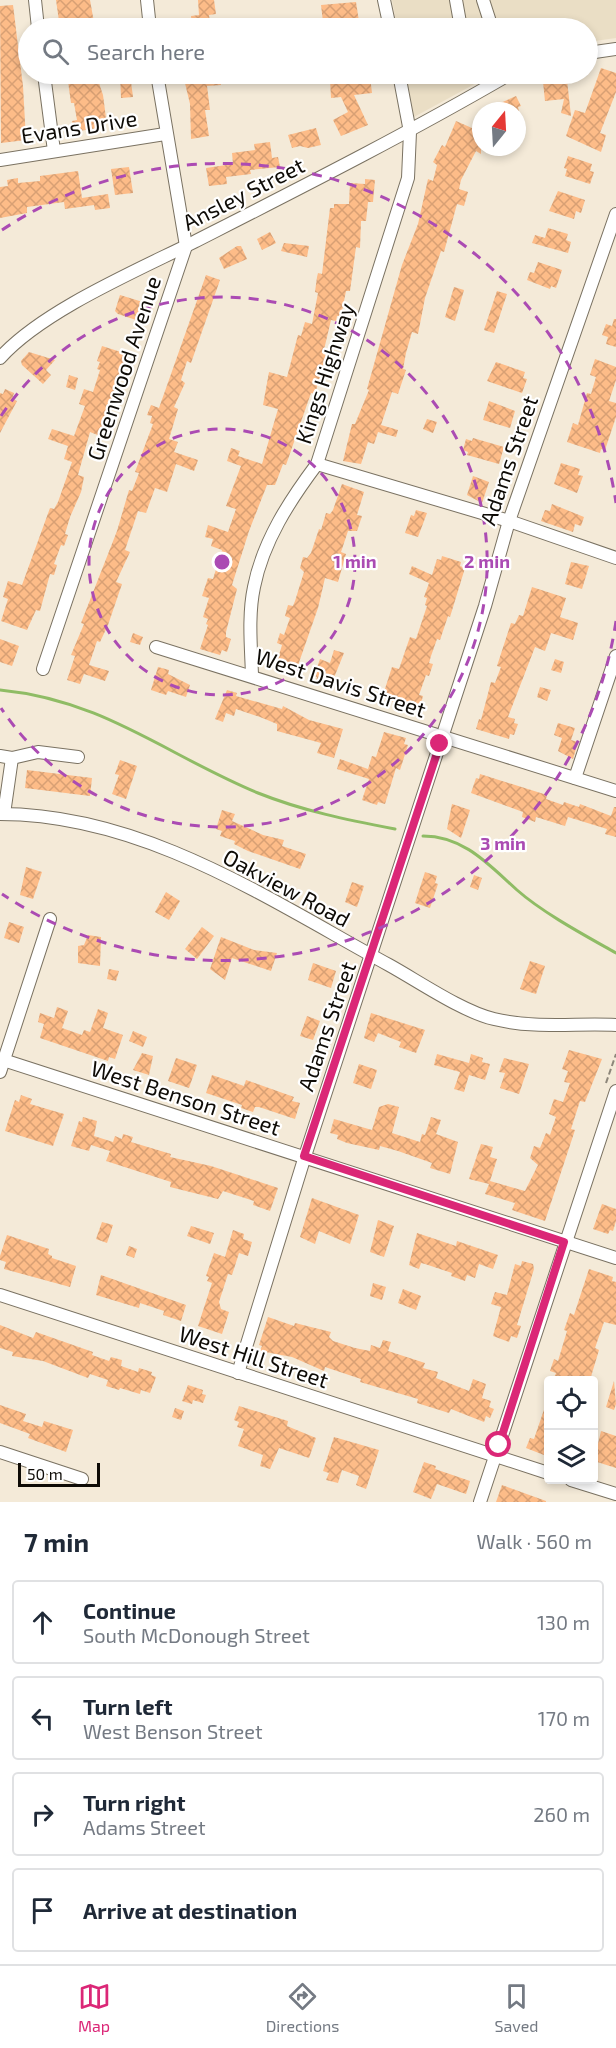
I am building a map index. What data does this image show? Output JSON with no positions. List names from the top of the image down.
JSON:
{
  "streets": {
    "street": [
      "Evans Drive",
      "Ansley Street",
      "Greenwood Avenue",
      "Kings Highway",
      "Adams Street",
      "West Davis Street",
      "Oakview Road",
      "West Benson Street",
      "West Hill Street"
    ]
  },
  "crossings": [
    ["Evans Drive", "Greenwood Avenue"],
    ["Ansley Street", "Greenwood Avenue"],
    ["Ansley Street", "Kings Highway"],
    ["Kings Highway", "West Davis Street"],
    ["Adams Street", "West Davis Street"],
    ["Adams Street", "Oakview Road"],
    ["Adams Street", "West Benson Street"],
    ["Adams Street", "West Hill Street"]
  ],
  "scale_bar": "50 m",
  "north": "top",
  "page": {
    "search": "Search here",
    "scale": "50 m",
    "heading": ["7 min", "Walk · 560 m"],
    "list": [
      ["Continue", "South McDonough Street", "130 m"],
      ["Turn left", "West Benson Street", "170 m"],
      ["Turn right", "Adams Street", "260 m"],
      "Arrive at destination"
    ],
    "nav": ["Map", "Directions", "Saved"]
  },
  "rings": ["1 min", "2 min", "3 min"]
}
